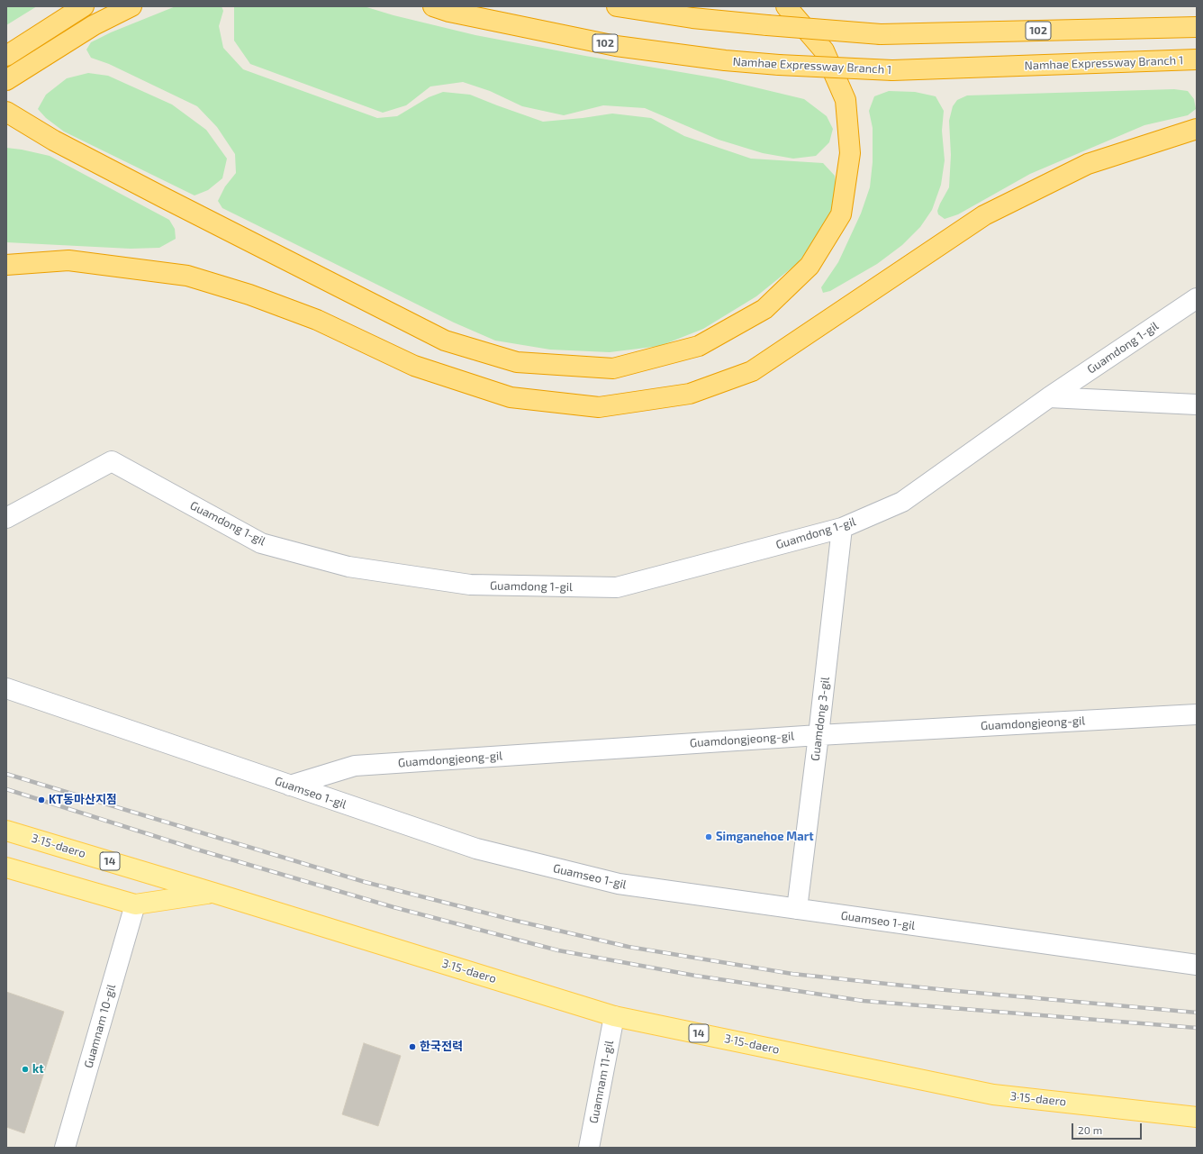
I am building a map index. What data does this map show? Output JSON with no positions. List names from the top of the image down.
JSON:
{
  "streets": {
    "highway": ["102", "Namhae Expressway Branch 1"],
    "main road": ["3·15-daero", "14"],
    "street": [
      "Guamdong 1-gil",
      "Guamdong 3-gil",
      "Guamdongjeong-gil",
      "Guamseo 1-gil",
      "Guamnam 10-gil",
      "Guamnam 11-gil"
    ]
  },
  "crossings": [
    ["Guamdong 1-gil", "Guamdong 3-gil"],
    ["Guamdong 3-gil", "Guamdongjeong-gil"],
    ["Guamdong 3-gil", "Guamseo 1-gil"],
    ["Guamdongjeong-gil", "Guamseo 1-gil"],
    ["3·15-daero", "Guamnam 10-gil"],
    ["3·15-daero", "Guamnam 11-gil"]
  ],
  "places": [
    "KT동마산지점",
    "Simganehoe Mart",
    "한국전력",
    "kt"
  ],
  "scale_bar": "20 m"
}
